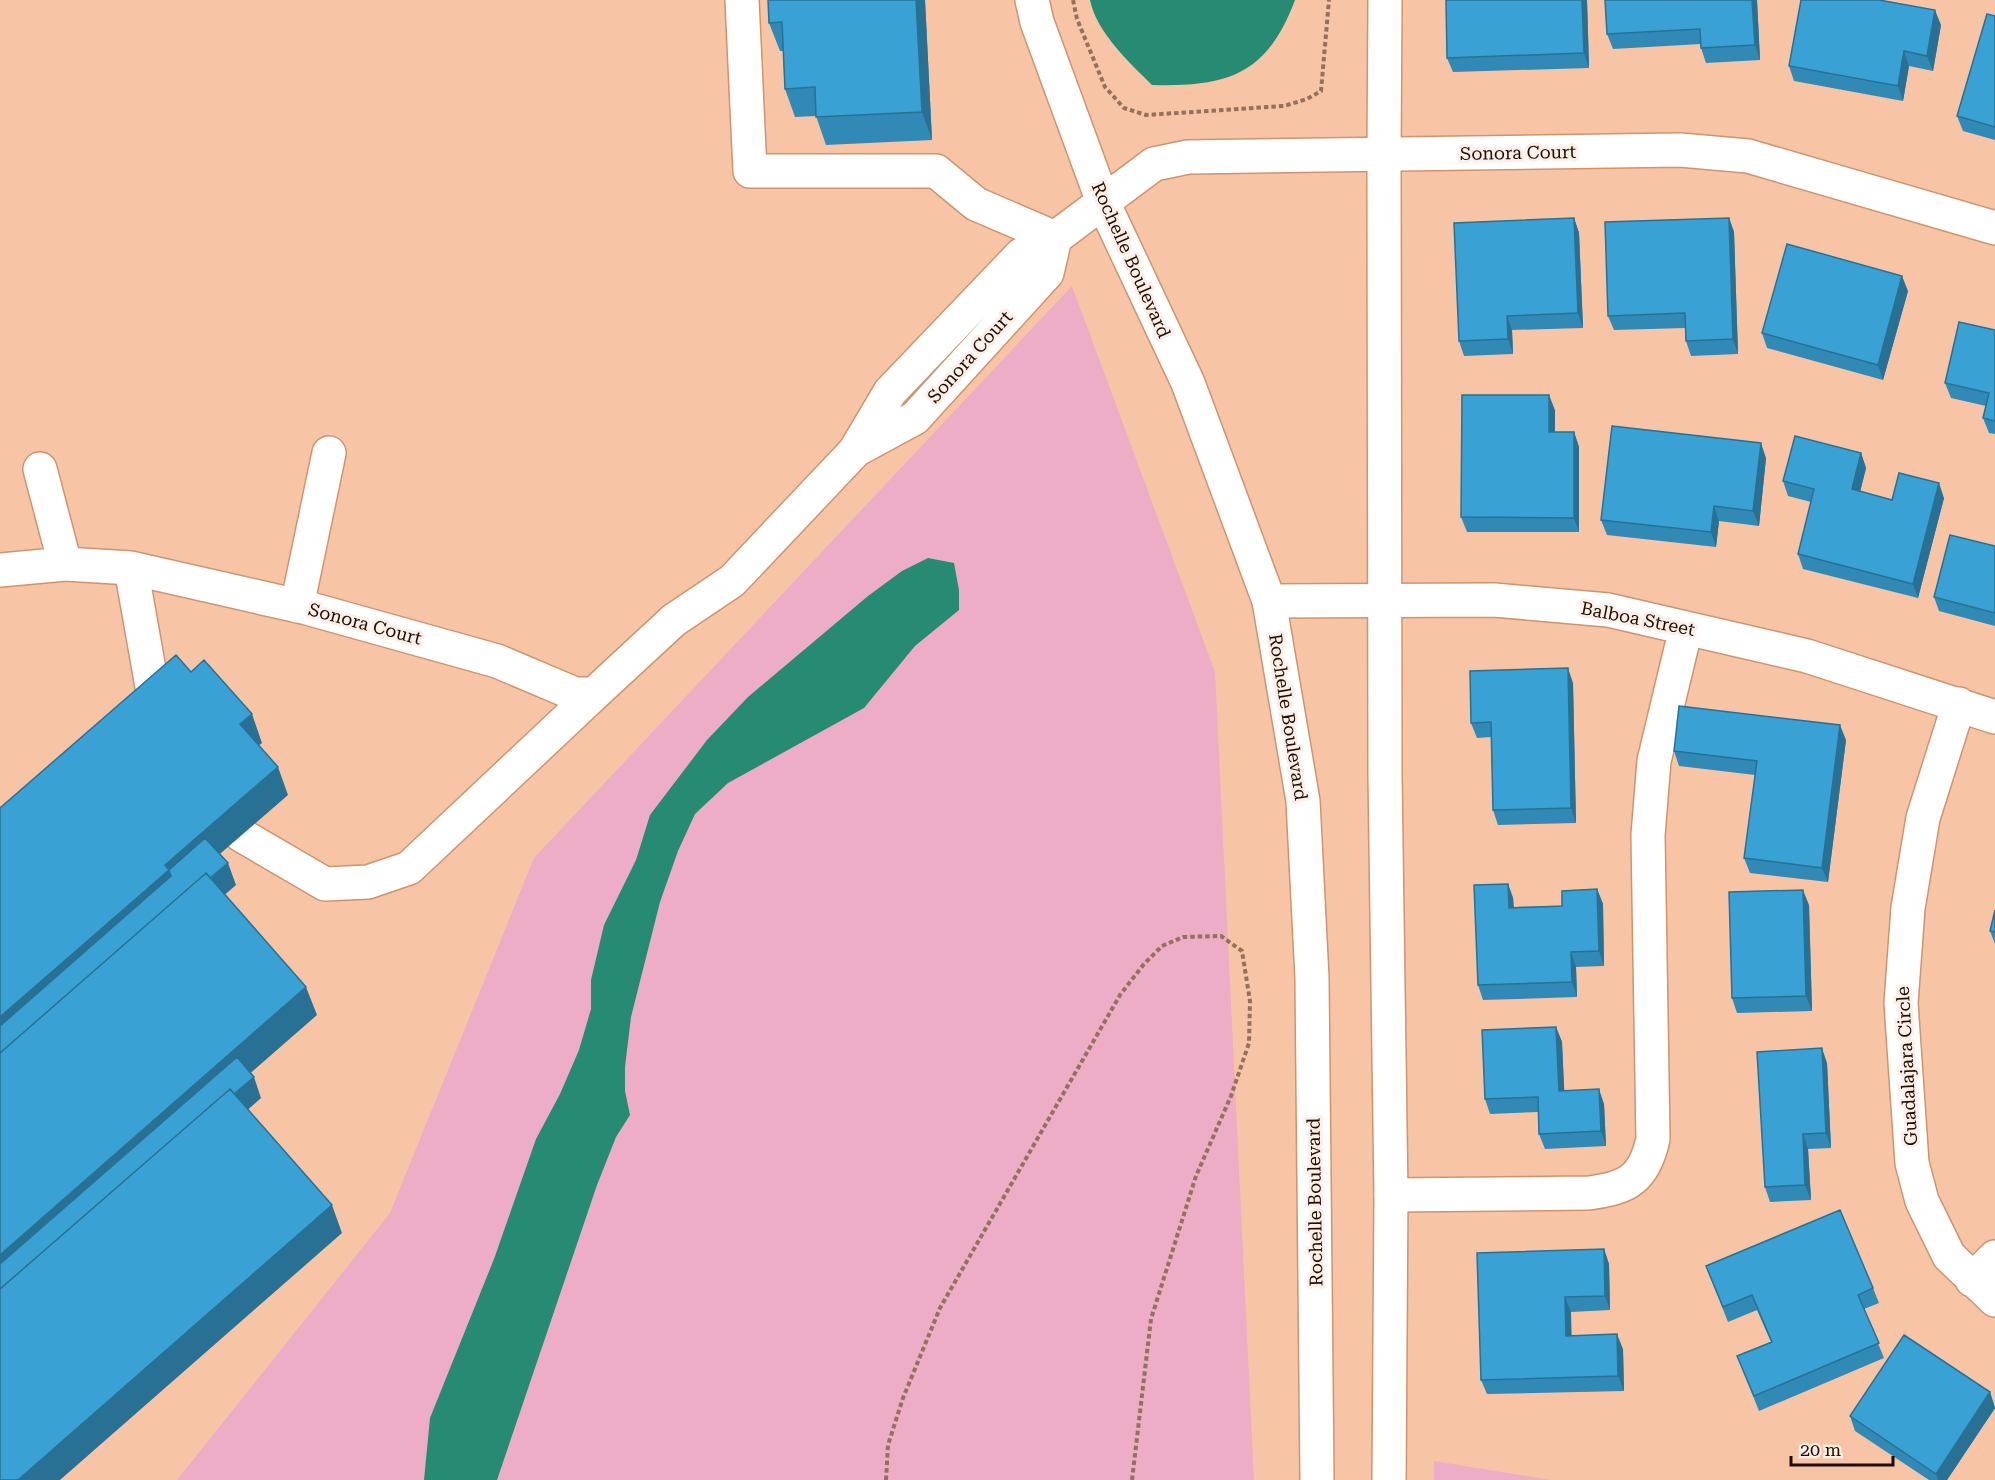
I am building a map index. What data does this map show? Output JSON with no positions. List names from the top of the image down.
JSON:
{
  "streets": {
    "street": [
      "Sonora Court",
      "Rochelle Boulevard",
      "Balboa Street",
      "Guadalajara Circle"
    ]
  },
  "crossings": [
    ["Sonora Court", "Rochelle Boulevard"],
    ["Rochelle Boulevard", "Balboa Street"],
    ["Balboa Street", "Guadalajara Circle"]
  ],
  "scale_bar": "20 m"
}
